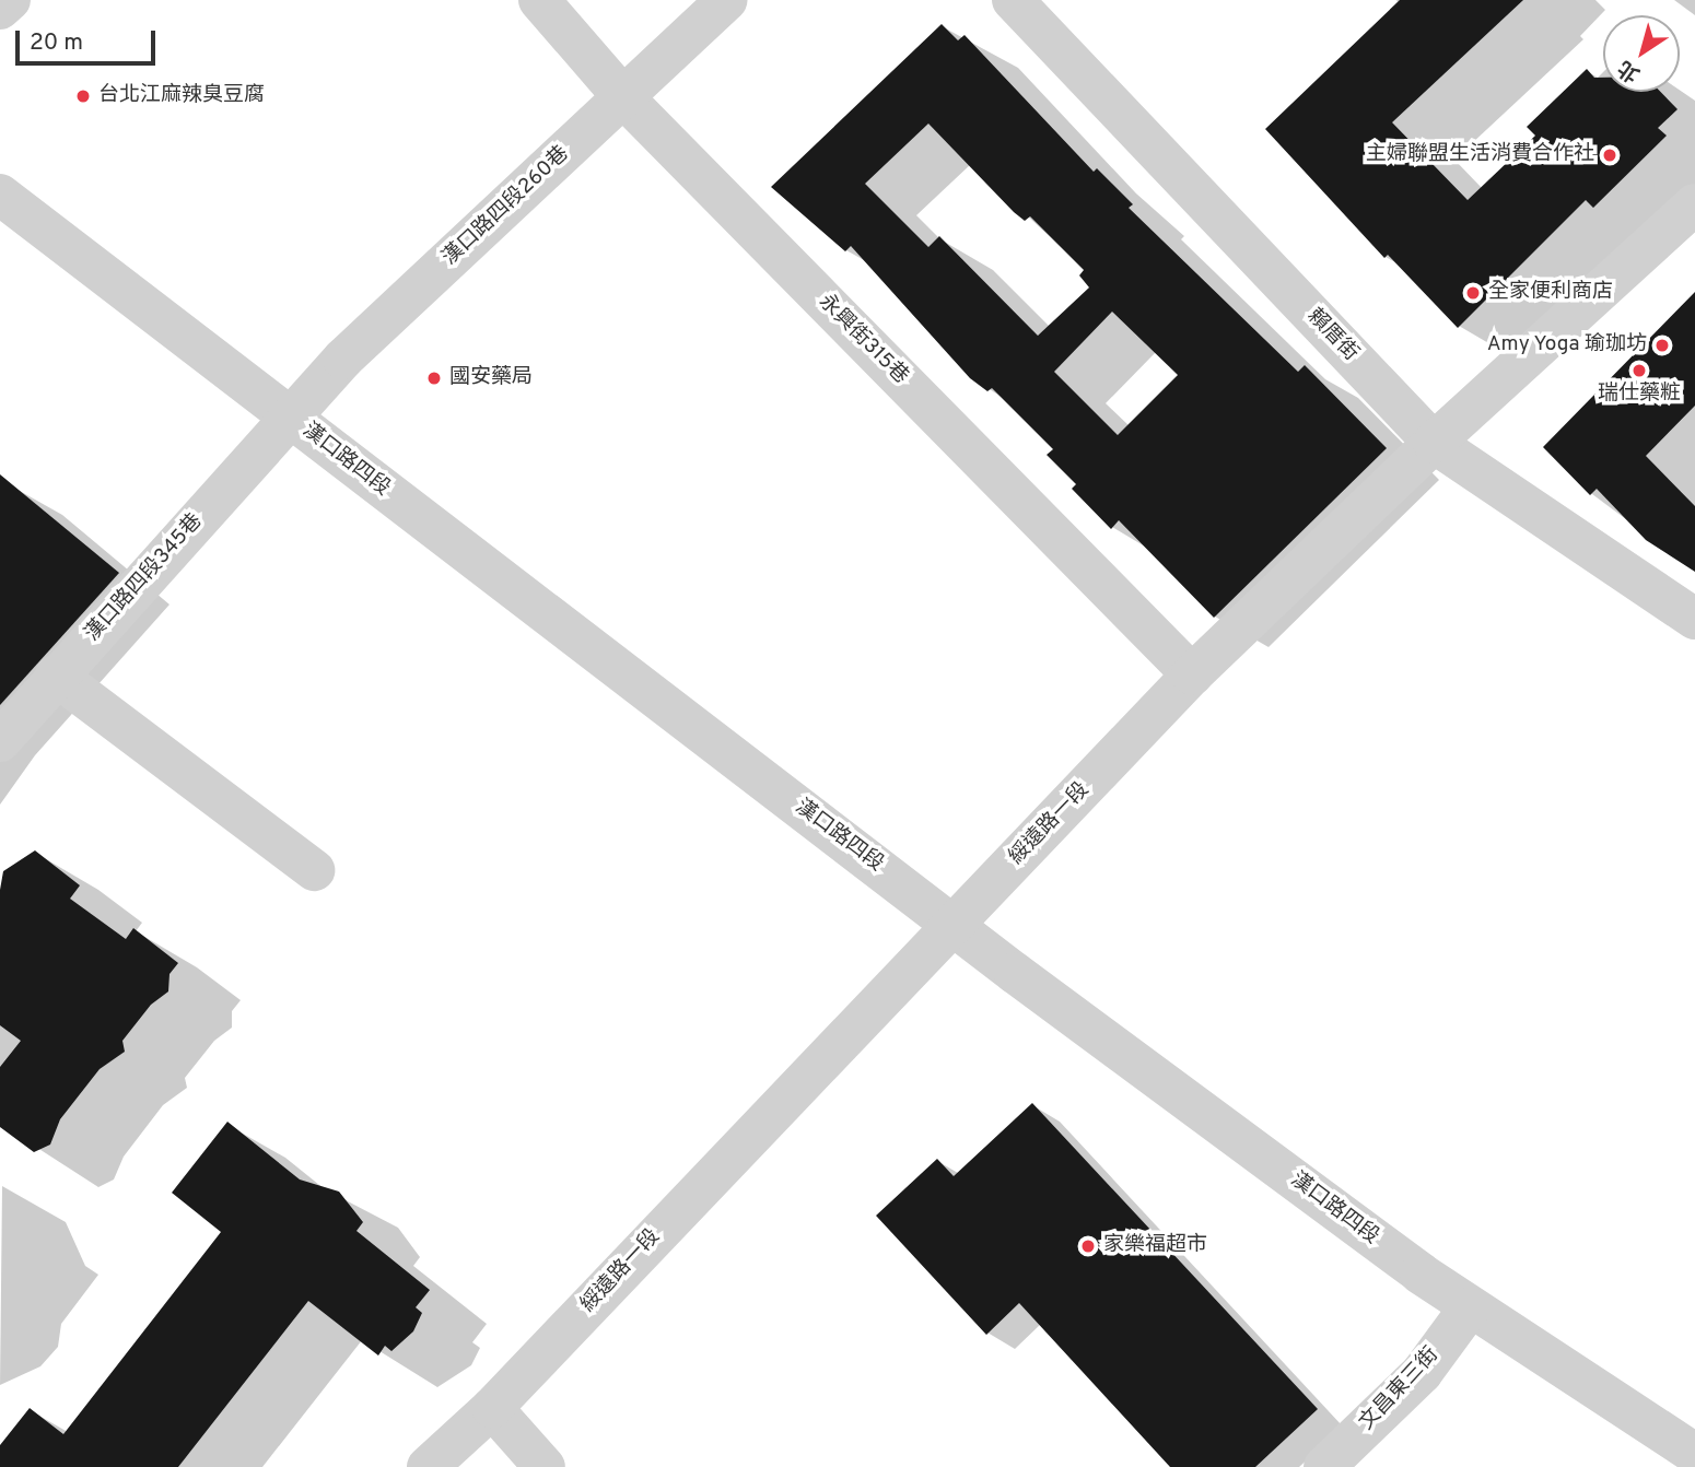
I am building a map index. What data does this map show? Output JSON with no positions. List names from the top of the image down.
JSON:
{
  "streets": {
    "street": [
      "漢口路四段260巷",
      "賴厝街",
      "永興街315巷",
      "漢口路四段",
      "漢口路四段345巷",
      "綏遠路一段",
      "文昌東三街"
    ]
  },
  "crossings": [
    ["漢口路四段260巷", "永興街315巷"],
    ["漢口路四段260巷", "漢口路四段"],
    ["漢口路四段260巷", "漢口路四段345巷"],
    ["賴厝街", "綏遠路一段"],
    ["永興街315巷", "綏遠路一段"],
    ["漢口路四段", "漢口路四段345巷"],
    ["漢口路四段", "綏遠路一段"],
    ["漢口路四段", "文昌東三街"]
  ],
  "places": [
    "台北江麻辣臭豆腐",
    "主婦聯盟生活消費合作社",
    "全家便利商店",
    "Amy Yoga 瑜珈坊",
    "瑞仕藥粧",
    "國安藥局",
    "家樂福超市"
  ],
  "scale_bar": "20 m",
  "north": "bottom left"
}
